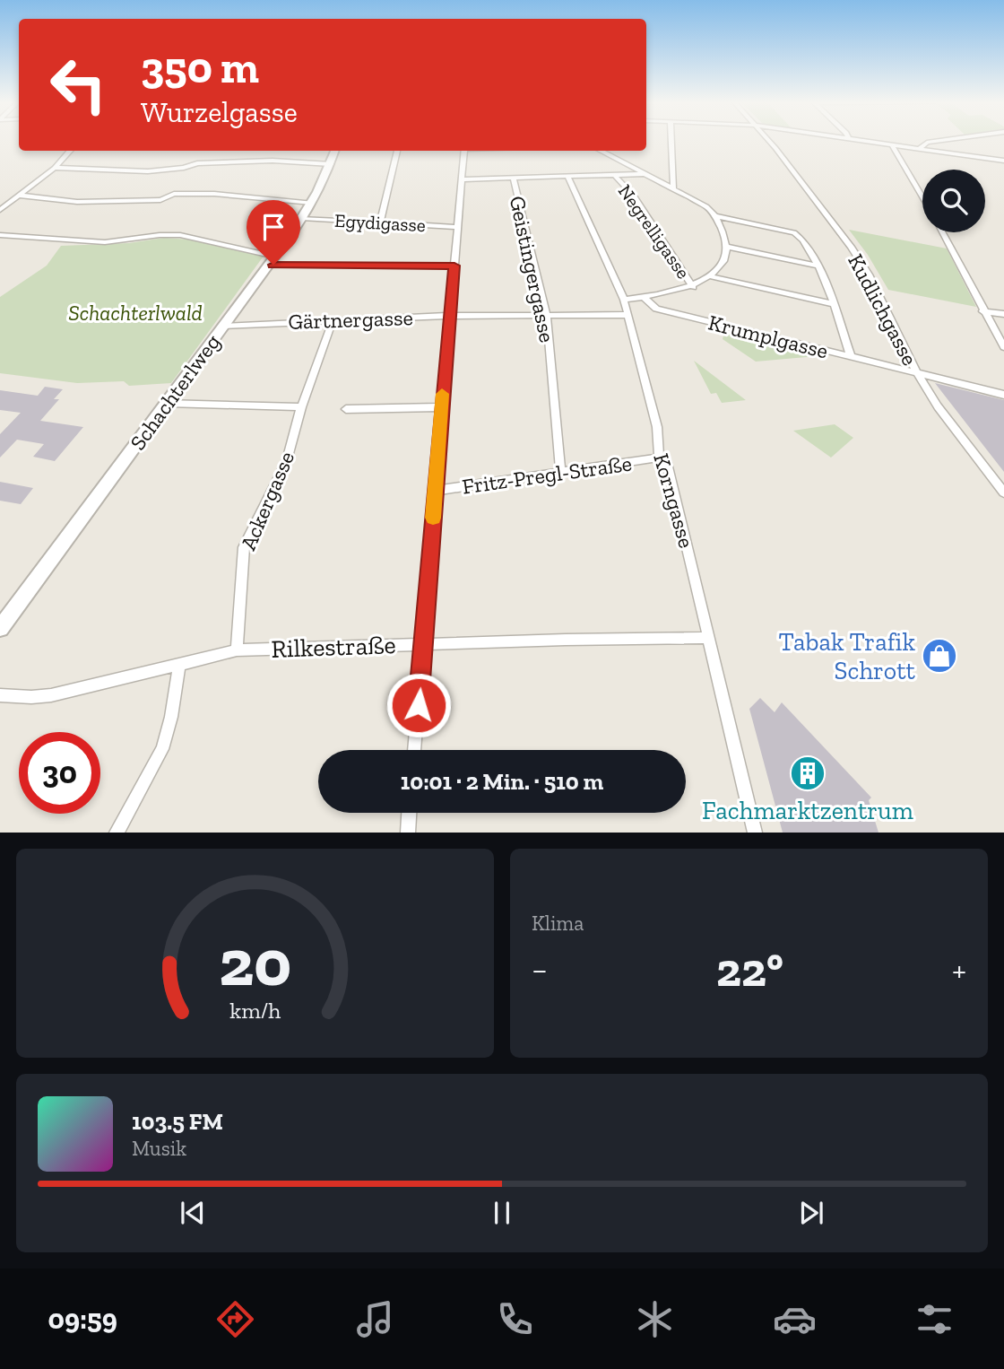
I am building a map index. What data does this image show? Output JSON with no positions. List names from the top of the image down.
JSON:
{
  "streets": {
    "street": [
      "Egydigasse",
      "Negrelligasse",
      "Geistingergasse",
      "Kudlichgasse",
      "Gärtnergasse",
      "Krumplgasse",
      "Schachterlweg",
      "Fritz-Pregl-Straße",
      "Ackergasse",
      "Korngasse",
      "Rilkestraße"
    ]
  },
  "crossings": [
    ["Egydigasse", "Schachterlweg"],
    ["Geistingergasse", "Gärtnergasse"],
    ["Geistingergasse", "Fritz-Pregl-Straße"],
    ["Kudlichgasse", "Krumplgasse"],
    ["Gärtnergasse", "Schachterlweg"],
    ["Gärtnergasse", "Ackergasse"],
    ["Gärtnergasse", "Korngasse"],
    ["Fritz-Pregl-Straße", "Korngasse"],
    ["Ackergasse", "Rilkestraße"],
    ["Korngasse", "Rilkestraße"]
  ],
  "parks": ["Schachterlwald"],
  "places": {
    "shop": ["Tabak Trafik Schrott"],
    "building": ["Fachmarktzentrum"]
  },
  "page": {
    "turn": ["350 m", "Wurzelgasse"],
    "limit": "30",
    "trip": "10:01 · 2 Min. · 510 m",
    "tile": "Klima",
    "heat": ["−", "22°", "+"],
    "song": ["103.5 FM", "Musik"],
    "tabs": "09:59",
    "gauge": ["20", "km/h"]
  }
}
